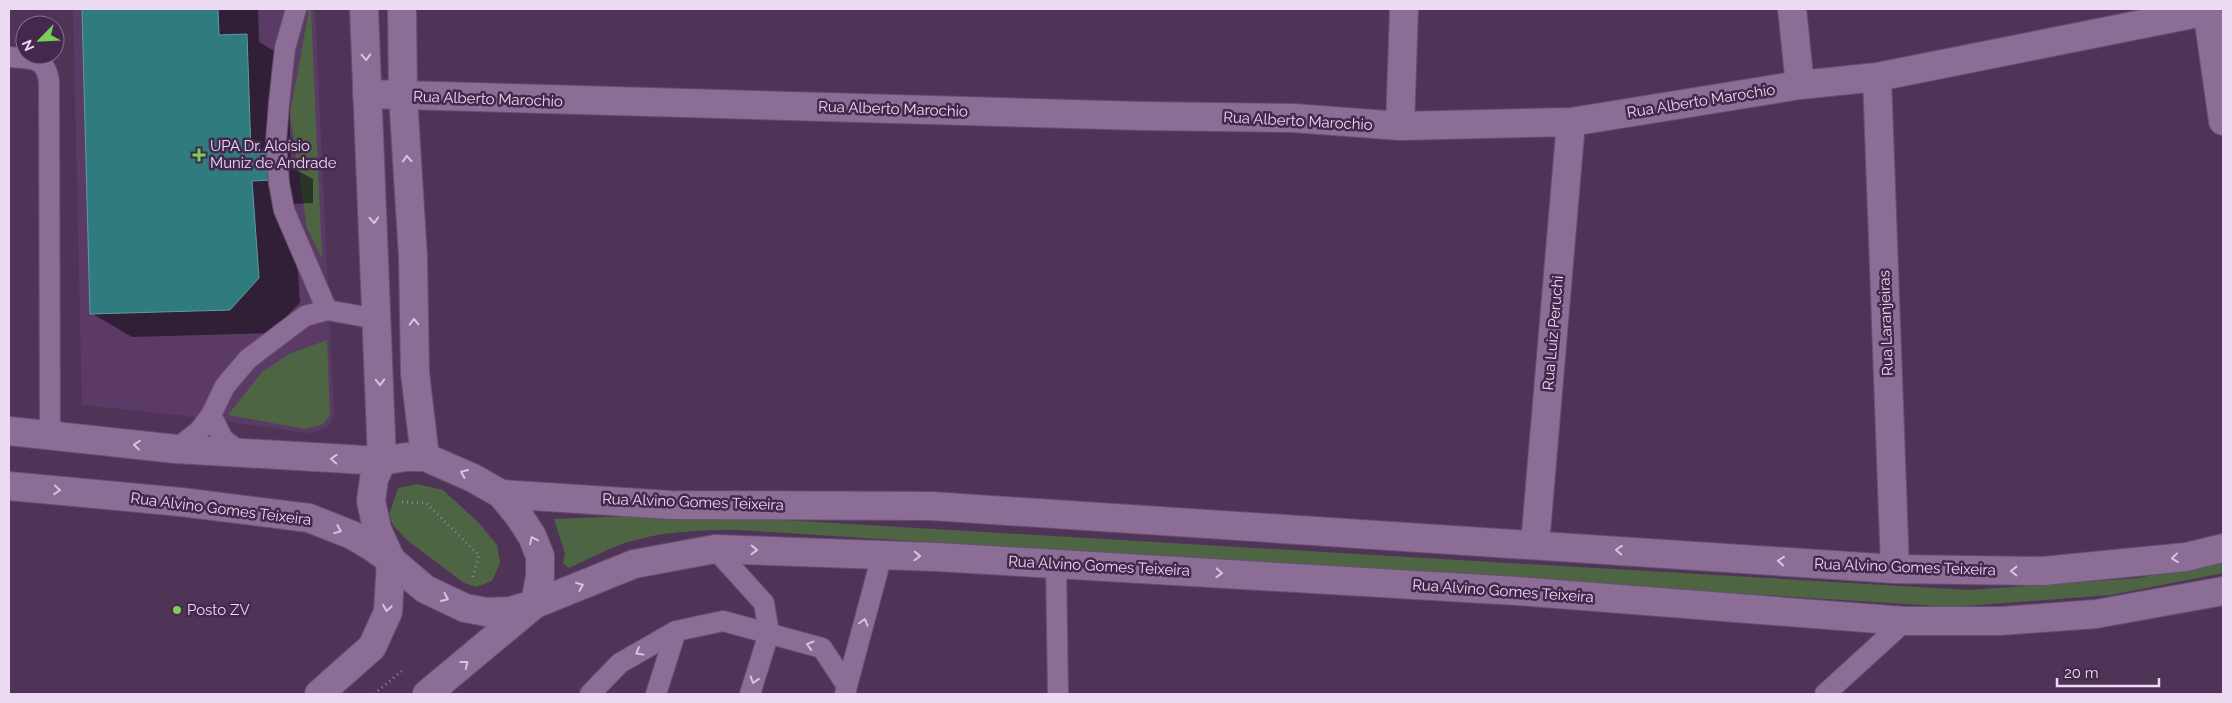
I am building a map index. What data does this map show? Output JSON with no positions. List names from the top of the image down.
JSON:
{
  "streets": {
    "main road": [
      "Rua Alberto Marochio",
      "Rua Laranjeiras",
      "Rua Luiz Peruchi",
      "Rua Alvino Gomes Teixeira"
    ]
  },
  "crossings": [
    ["Rua Alberto Marochio", "Rua Laranjeiras"],
    ["Rua Alberto Marochio", "Rua Luiz Peruchi"],
    ["Rua Laranjeiras", "Rua Alvino Gomes Teixeira"],
    ["Rua Luiz Peruchi", "Rua Alvino Gomes Teixeira"]
  ],
  "places": {
    "health": ["UPA Dr. Aloísio Muniz de Andrade"],
    "other": ["Posto ZV"]
  },
  "scale_bar": "20 m",
  "north": "bottom left"
}
